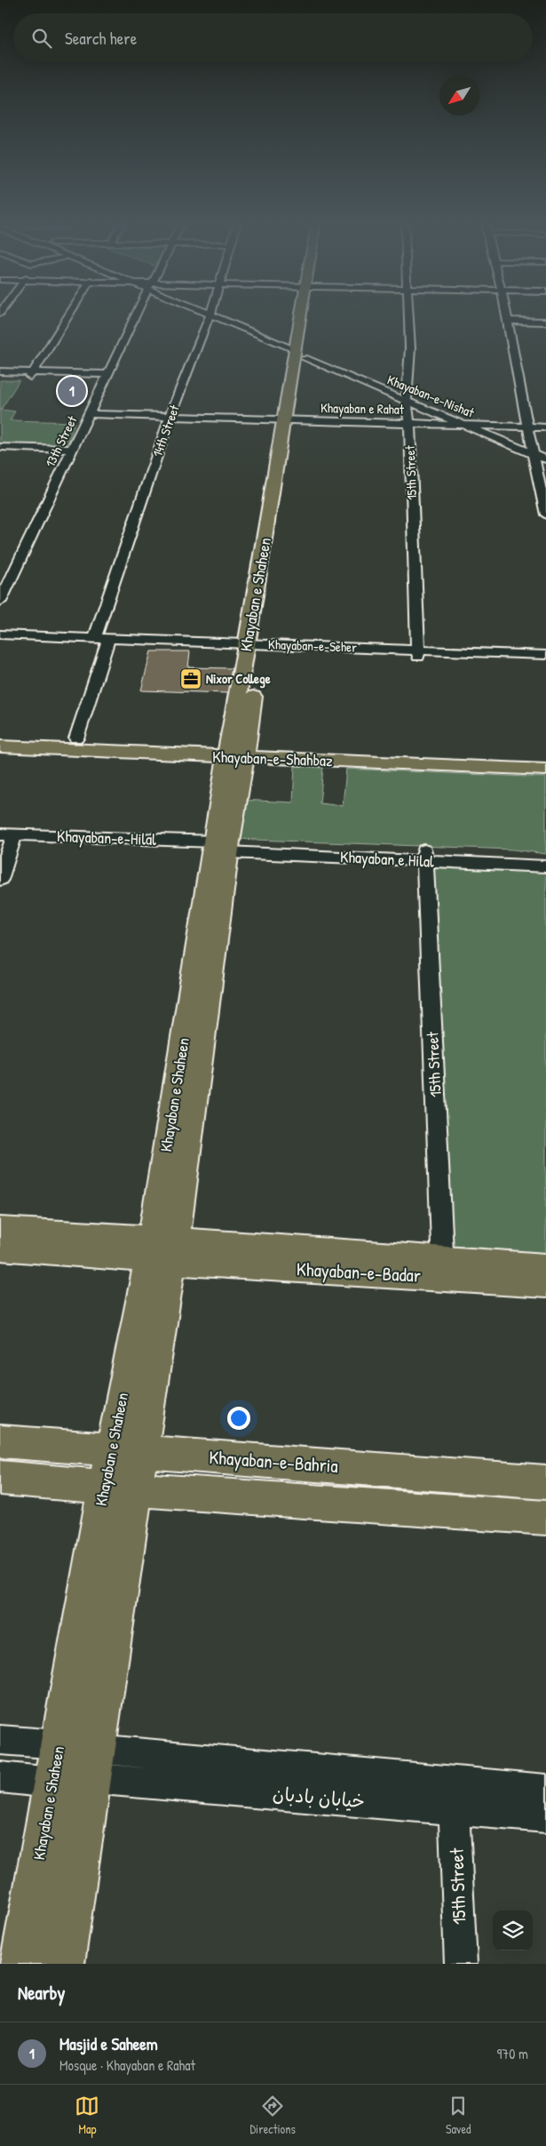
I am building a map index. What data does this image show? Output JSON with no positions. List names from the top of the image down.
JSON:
{
  "streets": {
    "main road": [
      "Khayaban e Shaheen",
      "Khayaban-e-Shahbaz",
      "Khayaban-e-Badar",
      "Khayaban-e-Bahria"
    ],
    "street": [
      "Khayaban-e-Nishat",
      "Khayaban e Rahat",
      "14th Street",
      "13th Street",
      "15th Street",
      "Khayaban-e-Seher",
      "Khayaban e Hilal",
      "خیابان بادبان"
    ]
  },
  "crossings": [
    ["Khayaban-e-Nishat", "Khayaban e Rahat"],
    ["Khayaban-e-Nishat", "14th Street"],
    ["Khayaban-e-Nishat", "15th Street"],
    ["Khayaban-e-Nishat", "Khayaban e Shaheen"],
    ["Khayaban e Rahat", "14th Street"],
    ["Khayaban e Rahat", "13th Street"],
    ["Khayaban e Rahat", "15th Street"],
    ["Khayaban e Rahat", "Khayaban e Shaheen"],
    ["14th Street", "Khayaban-e-Seher"],
    ["14th Street", "Khayaban-e-Shahbaz"],
    ["15th Street", "Khayaban-e-Seher"],
    ["15th Street", "Khayaban e Hilal"],
    ["15th Street", "Khayaban-e-Badar"],
    ["15th Street", "خیابان بادبان"],
    ["Khayaban e Shaheen", "Khayaban-e-Seher"],
    ["Khayaban e Shaheen", "Khayaban-e-Shahbaz"],
    ["Khayaban e Shaheen", "Khayaban e Hilal"],
    ["Khayaban e Shaheen", "Khayaban-e-Badar"],
    ["Khayaban e Shaheen", "Khayaban-e-Bahria"],
    ["Khayaban e Shaheen", "خیابان بادبان"]
  ],
  "places": {
    "office": ["Nixor College"]
  },
  "north": "bottom left",
  "page": {
    "search": "Search here",
    "pins": "1",
    "heading": "Nearby",
    "list": [
      {
        "mark": "1",
        "name": "Masjid e Saheem",
        "note": "Mosque · Khayaban e Rahat",
        "value": "970 m"
      }
    ],
    "nav": ["Map", "Directions", "Saved"]
  }
}
